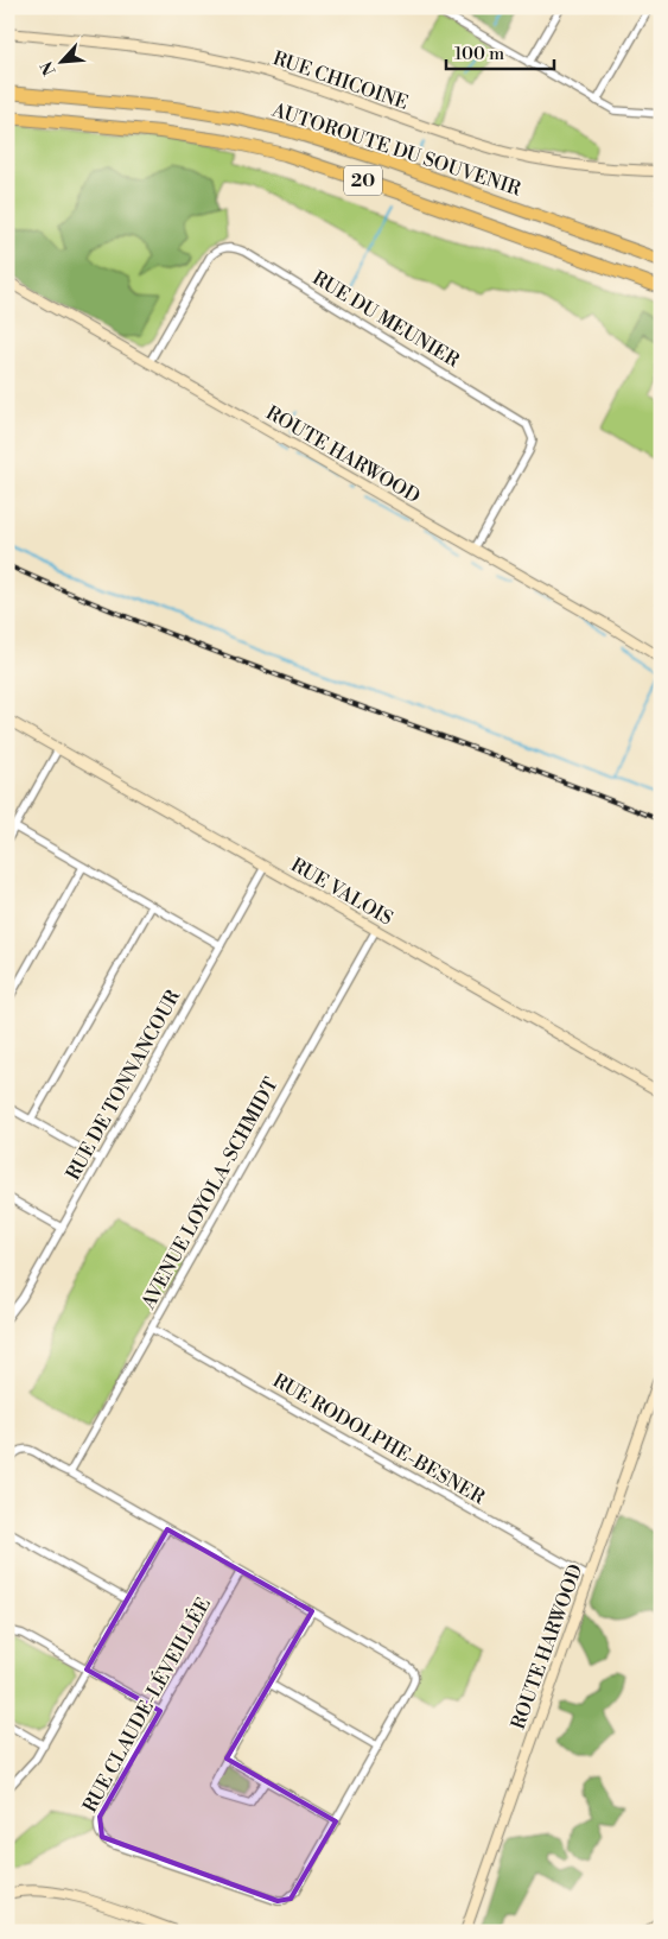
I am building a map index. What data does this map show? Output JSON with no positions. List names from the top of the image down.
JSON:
{
  "streets": {
    "highway": ["AUTOROUTE DU SOUVENIR", "20"],
    "street": [
      "RUE CHICOINE",
      "RUE DU MEUNIER",
      "ROUTE HARWOOD",
      "RUE VALOIS",
      "RUE DE TONNANCOUR",
      "AVENUE LOYOLA-SCHMIDT",
      "RUE RODOLPHE-BESNER",
      "RUE CLAUDE-LÉVEILLÉE"
    ]
  },
  "crossings": [
    ["RUE DU MEUNIER", "ROUTE HARWOOD"],
    ["ROUTE HARWOOD", "RUE RODOLPHE-BESNER"],
    ["RUE VALOIS", "RUE DE TONNANCOUR"],
    ["RUE VALOIS", "AVENUE LOYOLA-SCHMIDT"],
    ["AVENUE LOYOLA-SCHMIDT", "RUE RODOLPHE-BESNER"],
    ["AVENUE LOYOLA-SCHMIDT", "RUE CLAUDE-LÉVEILLÉE"]
  ],
  "scale_bar": "100 m",
  "north": "bottom left"
}
